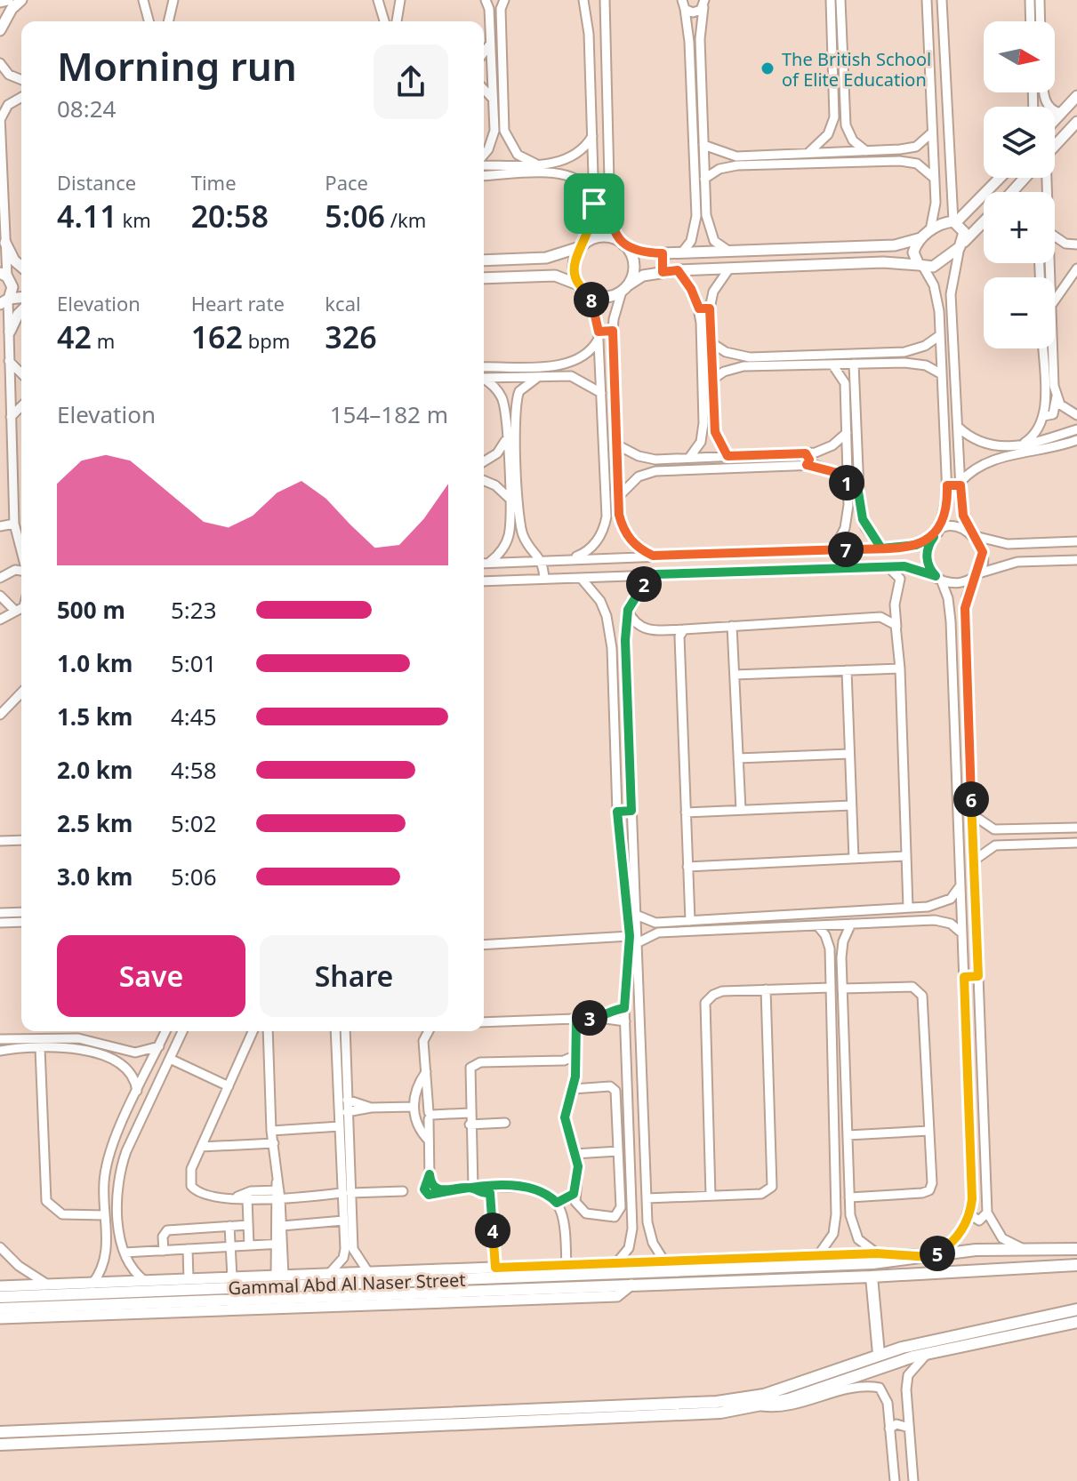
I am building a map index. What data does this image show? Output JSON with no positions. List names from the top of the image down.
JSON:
{
  "streets": {
    "main road": ["Gammal Abd Al Naser Street"]
  },
  "places": ["The British School of Elite Education"],
  "north": "right",
  "page": {
    "map_buttons": ["+", "−"],
    "heading": ["Morning run", "08:24"],
    "stats": [
      ["Distance", "4.11 km"],
      ["Time", "20:58"],
      ["Pace", "5:06 /km"],
      ["Elevation", "42 m"],
      ["Heart rate", "162 bpm"],
      ["kcal", "326"]
    ],
    "pins": [
      "8",
      "1",
      "7",
      "2",
      "6",
      "3",
      "4",
      "5"
    ],
    "chart": ["Elevation", "154–182 m"],
    "list": [
      {
        "name": "500 m",
        "note": "5:23"
      },
      {
        "name": "1.0 km",
        "note": "5:01"
      },
      {
        "name": "1.5 km",
        "note": "4:45"
      },
      {
        "name": "2.0 km",
        "note": "4:58"
      },
      {
        "name": "2.5 km",
        "note": "5:02"
      },
      {
        "name": "3.0 km",
        "note": "5:06"
      }
    ],
    "buttons": ["Save", "Share"]
  }
}
